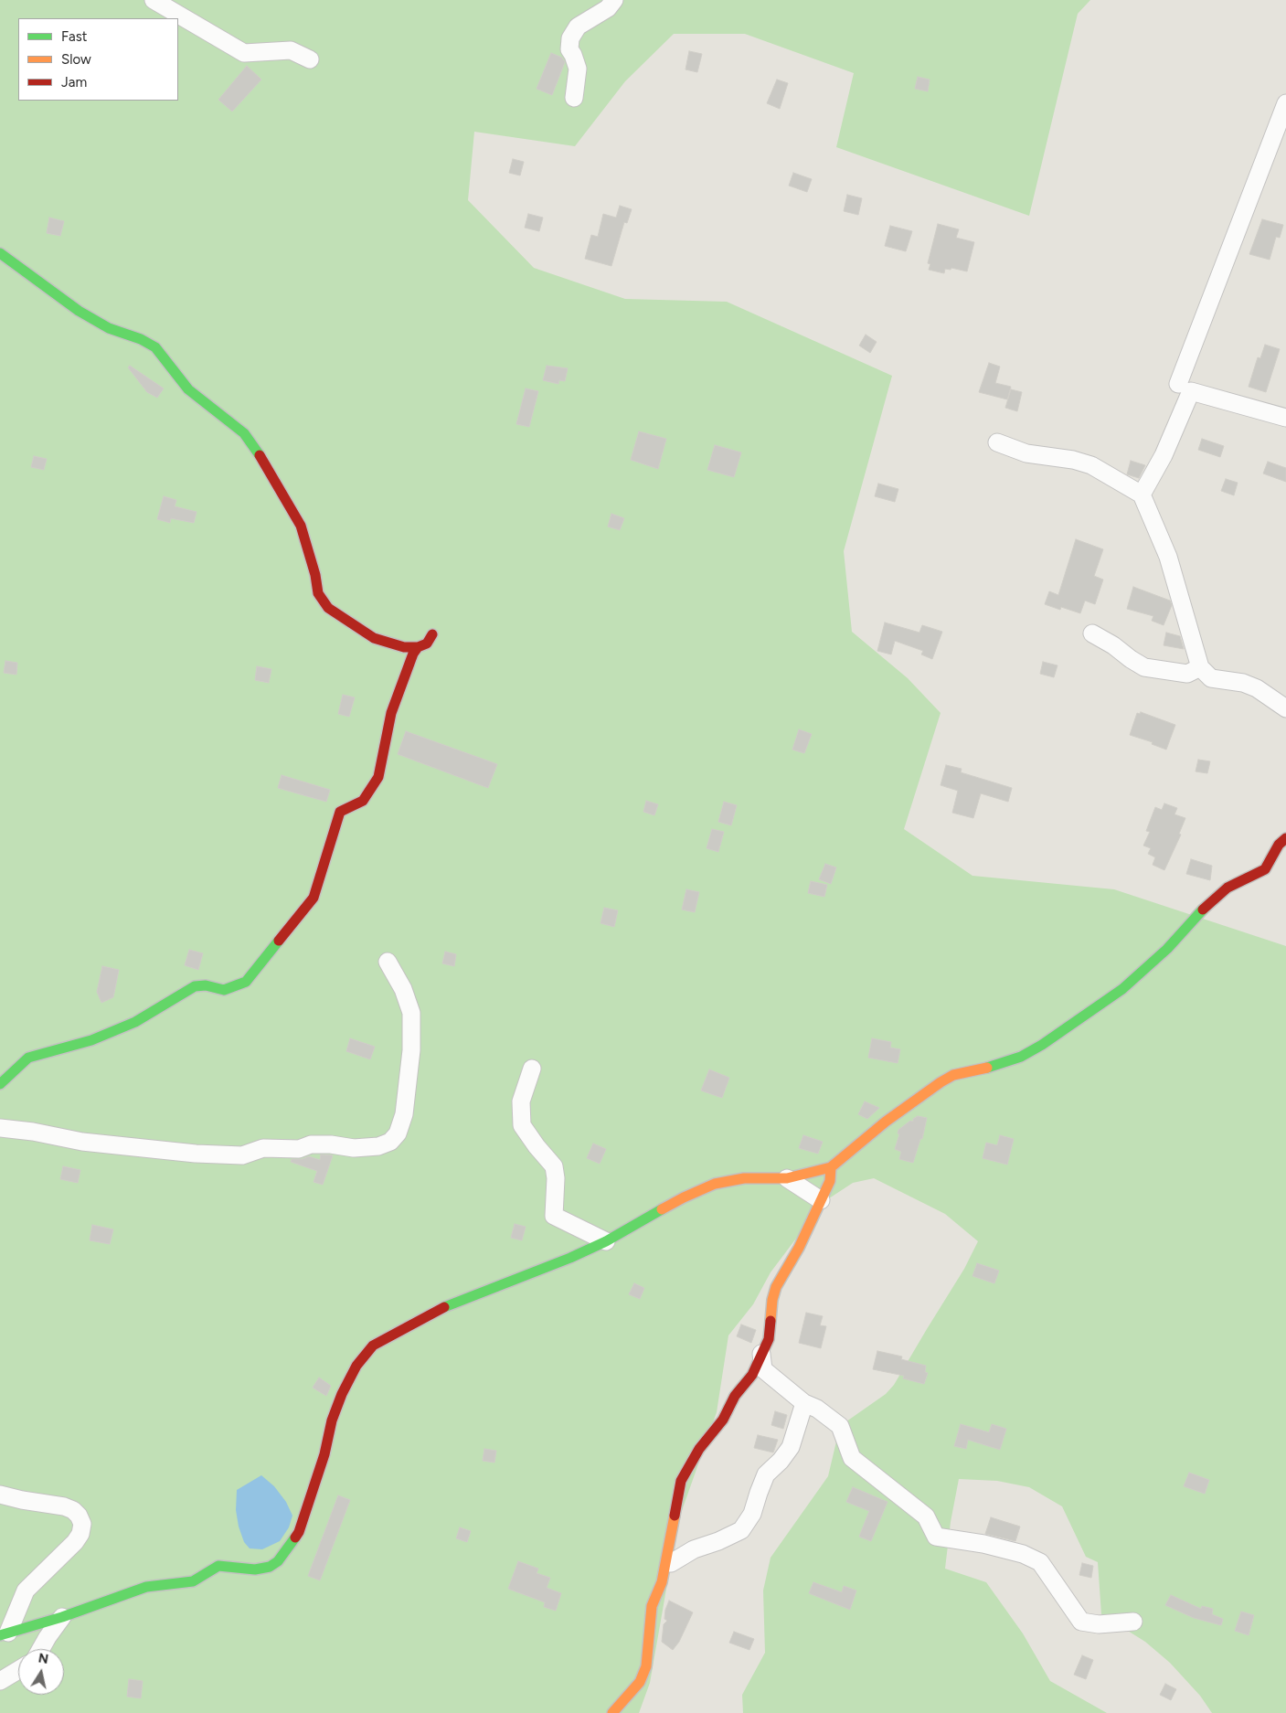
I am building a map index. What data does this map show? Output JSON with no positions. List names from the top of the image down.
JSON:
{
  "legend": ["Fast", "Slow", "Jam"],
  "north": "top"
}
